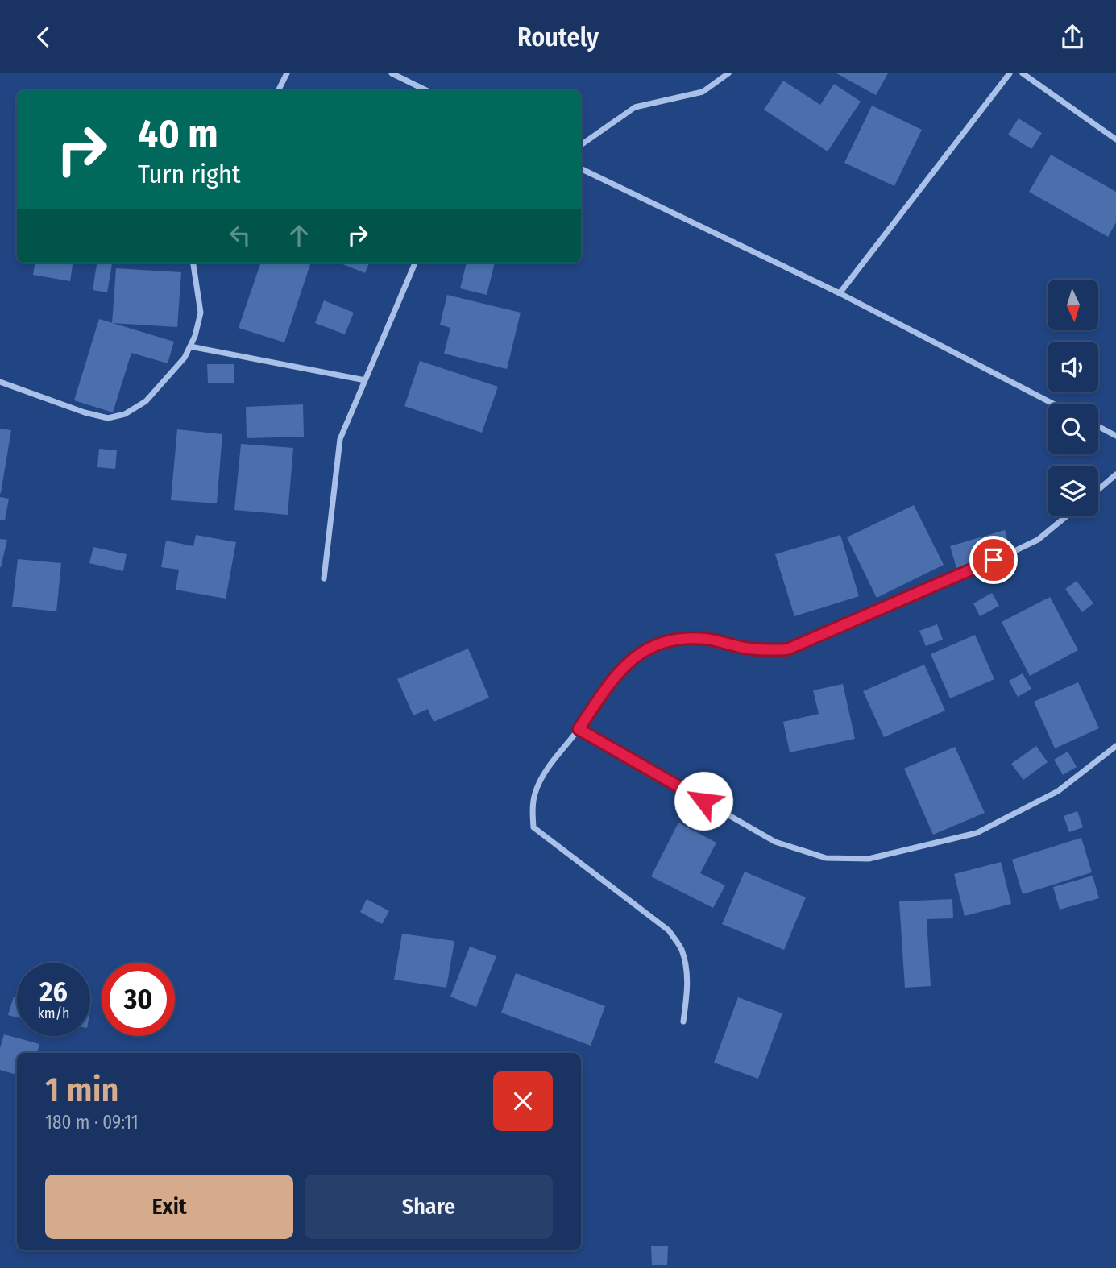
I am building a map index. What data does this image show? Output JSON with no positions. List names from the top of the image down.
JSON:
{
  "north": "bottom",
  "page": {
    "header": "Routely",
    "turn": ["40 m", "Turn right"],
    "speed": "26 km/h",
    "limit": "30",
    "heading": ["1 min", "180 m · 09:11"],
    "buttons": ["Exit", "Share"]
  }
}
